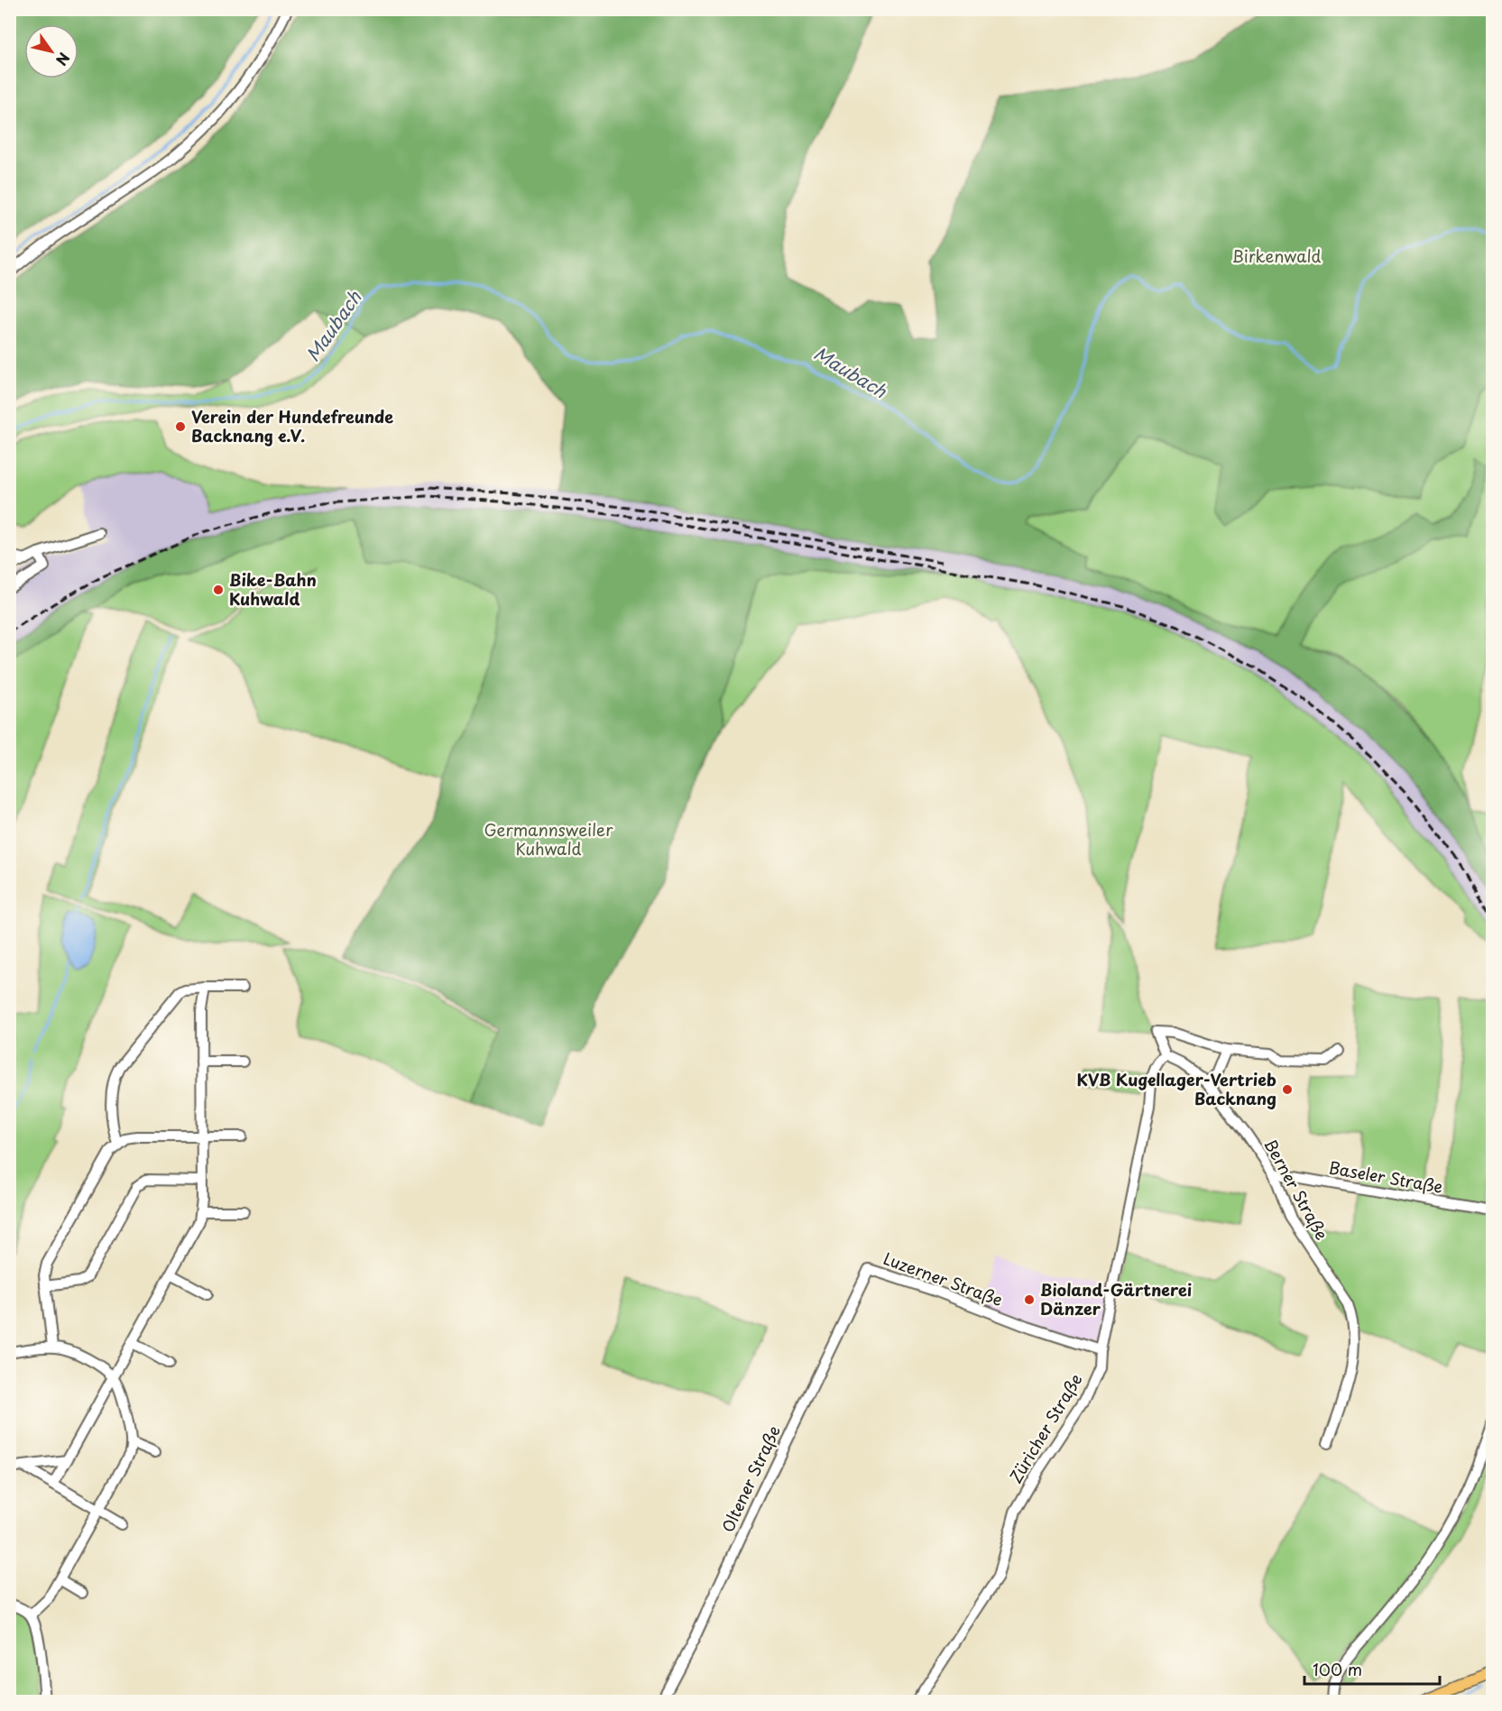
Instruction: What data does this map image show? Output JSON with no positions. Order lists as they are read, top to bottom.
{
  "streets": {
    "street": [
      "Baseler Straße",
      "Berner Straße",
      "Luzerner Straße",
      "Züricher Straße",
      "Oltener Straße"
    ]
  },
  "crossings": [
    ["Baseler Straße", "Berner Straße"],
    ["Berner Straße", "Züricher Straße"],
    ["Luzerner Straße", "Züricher Straße"],
    ["Luzerner Straße", "Oltener Straße"]
  ],
  "water": ["Maubach"],
  "parks": ["Birkenwald", "Germannsweiler Kuhwald"],
  "places": [
    "Verein der Hundefreunde Backnang e.V.",
    "Bike-Bahn Kuhwald",
    "KVB Kugellager-Vertrieb Backnang",
    "Bioland-Gärtnerei Dänzer"
  ],
  "scale_bar": "100 m",
  "north": "bottom right"
}
